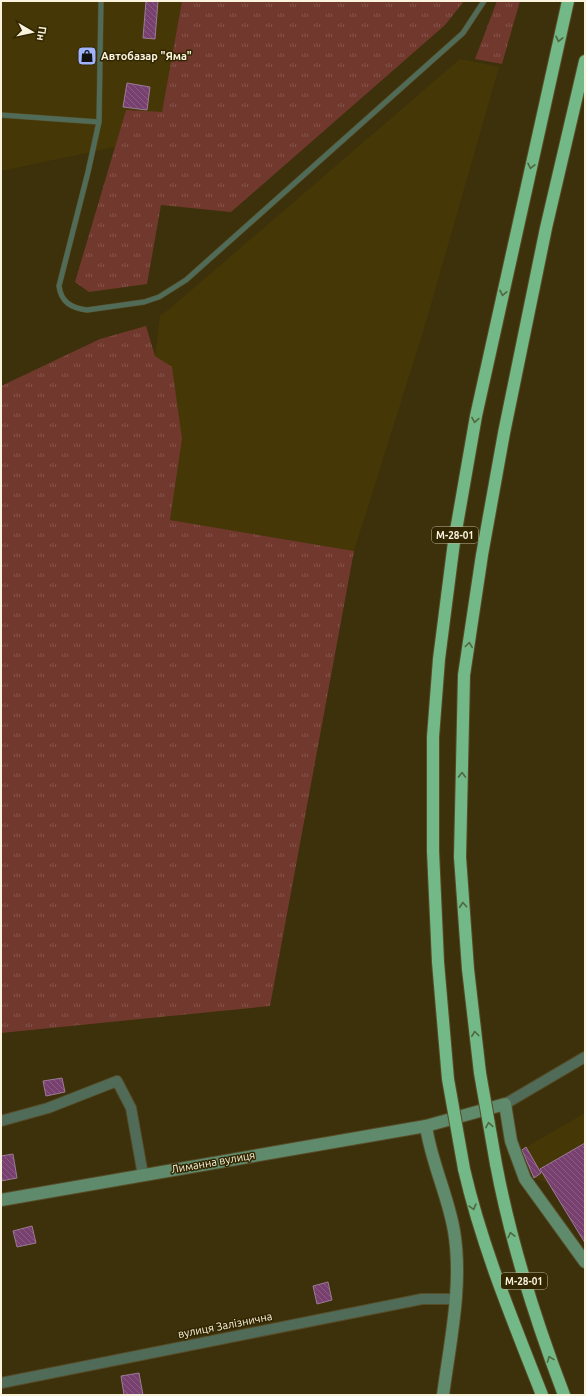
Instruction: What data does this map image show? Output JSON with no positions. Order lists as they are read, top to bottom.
{
  "streets": {
    "highway": ["М-28-01"],
    "main road": ["Лиманна вулиця"],
    "street": ["вулиця Залізнична"]
  },
  "places": {
    "shop": ["Автобазар \"Яма\""]
  },
  "north": "right"
}
